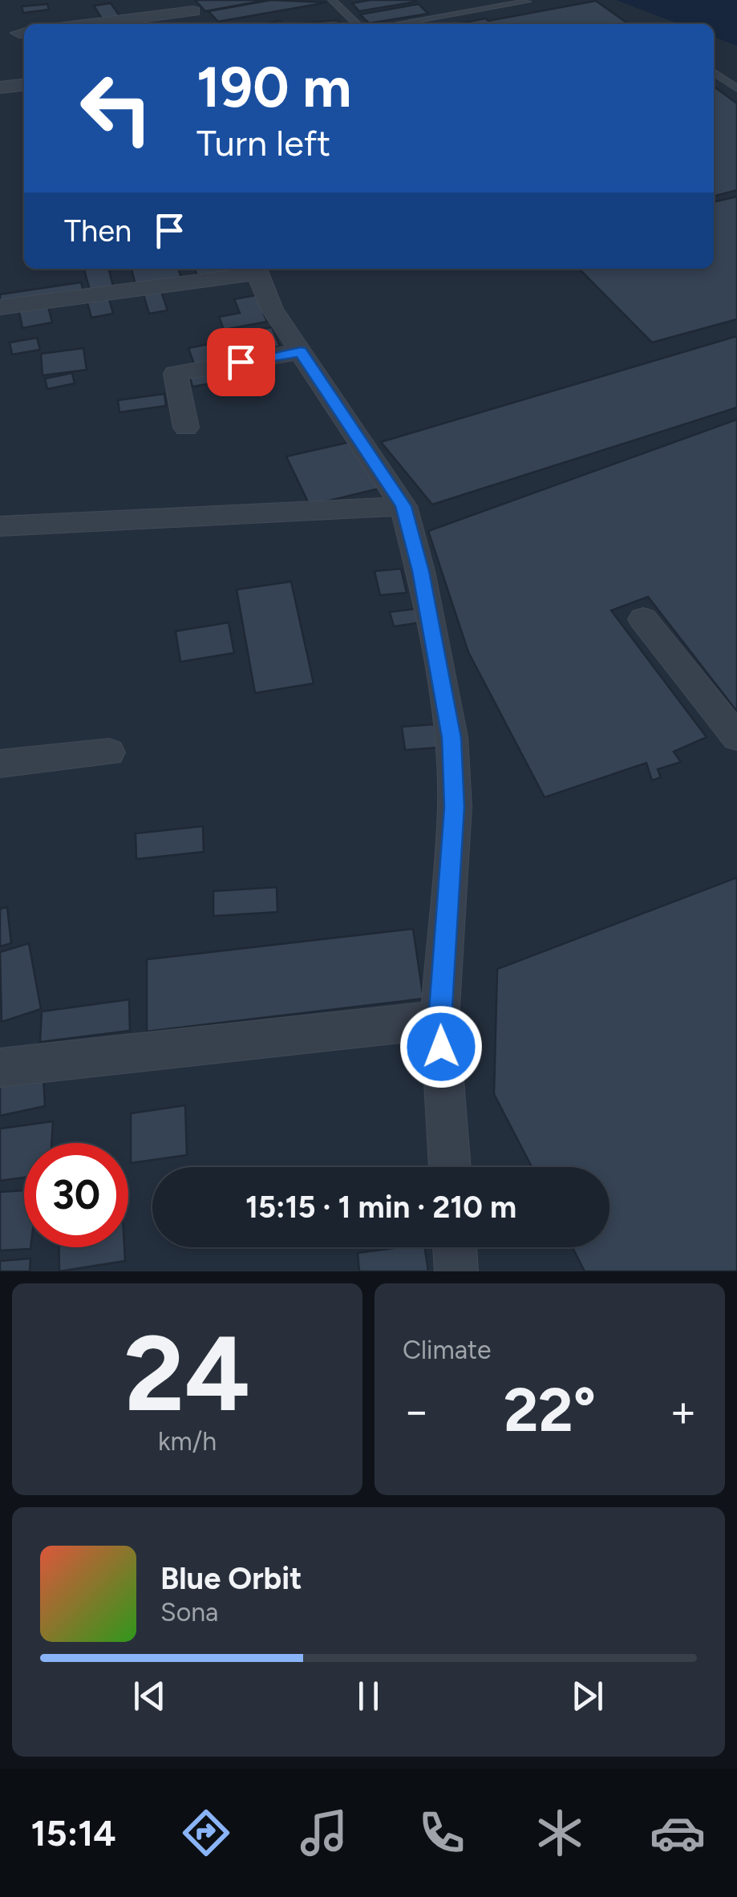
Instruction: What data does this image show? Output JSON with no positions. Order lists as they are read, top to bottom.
{
  "page": {
    "turn": ["190 m", "Turn left"],
    "then": "Then",
    "limit": "30",
    "trip": "15:15 · 1 min · 210 m",
    "tile": [
      ["24", "km/h"],
      "Climate"
    ],
    "heat": ["−", "22°", "+"],
    "song": ["Blue Orbit", "Sona"],
    "tabs": "15:14"
  }
}
